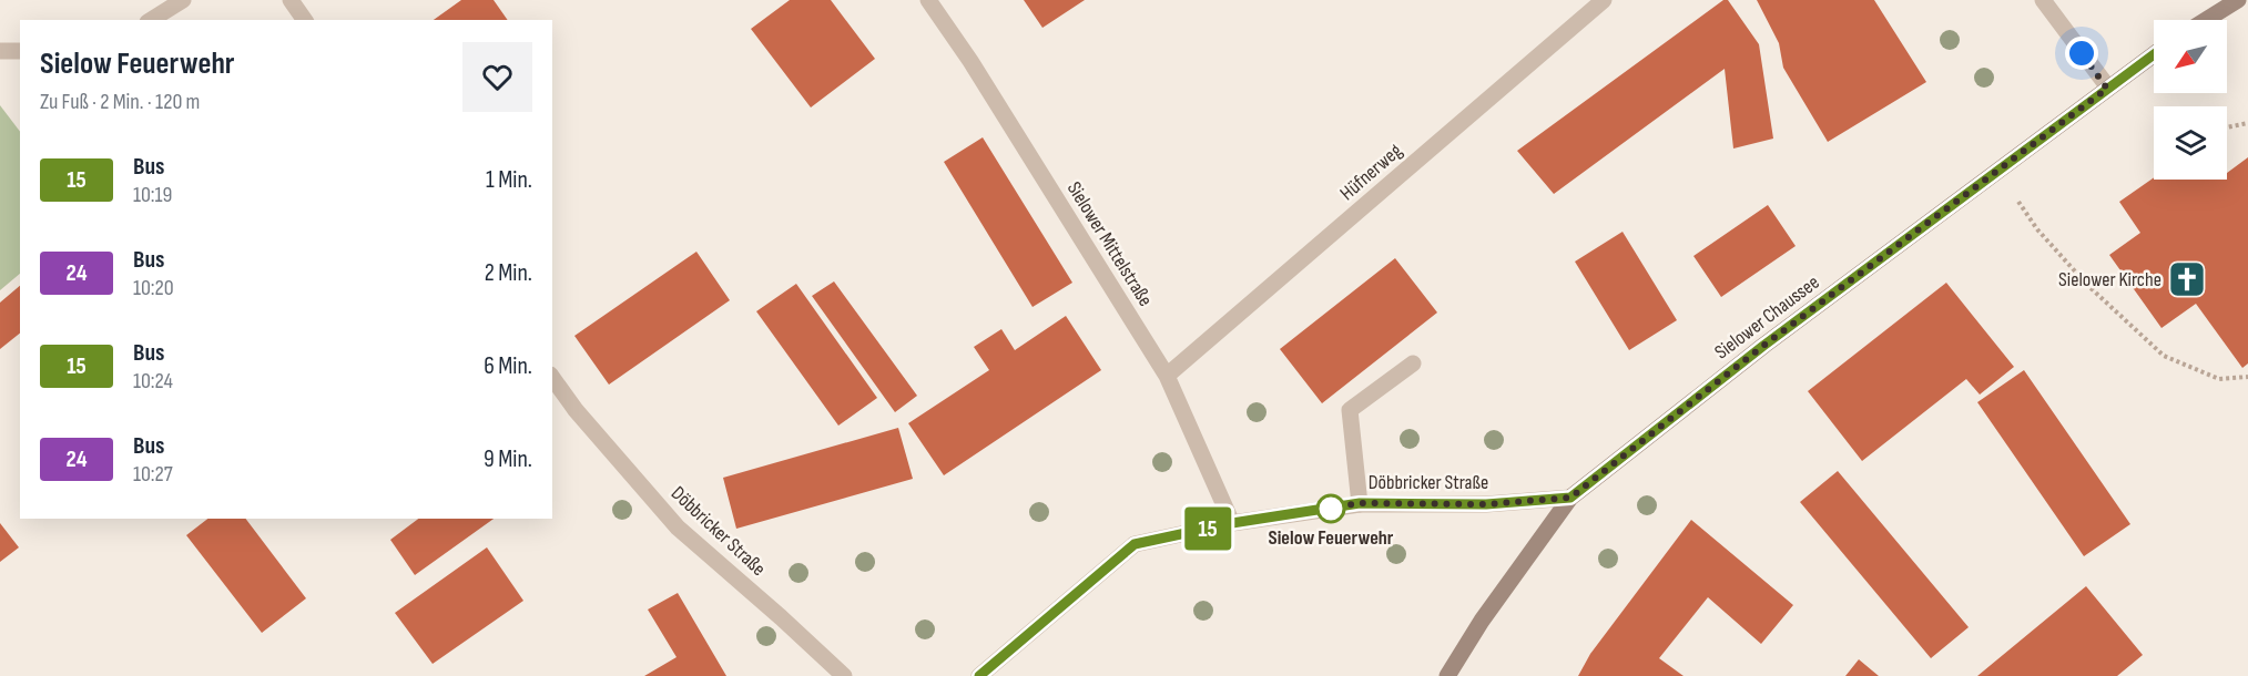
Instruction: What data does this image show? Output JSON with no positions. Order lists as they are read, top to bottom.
{
  "streets": {
    "main road": ["Sielower Chaussee"],
    "street": ["Hüfnerweg", "Sielower Mittelstraße", "Döbbricker Straße"]
  },
  "crossings": [
    ["Hüfnerweg", "Sielower Mittelstraße"],
    ["Sielower Mittelstraße", "Döbbricker Straße"],
    ["Sielower Chaussee", "Döbbricker Straße"]
  ],
  "places": {
    "church": ["Sielower Kirche"],
    "other": ["Sielow Feuerwehr"]
  },
  "lines": ["bus line 15"],
  "north": "bottom left",
  "page": {
    "on_map": "15",
    "heading": ["Sielow Feuerwehr", "Zu Fuß · 2 Min. · 120 m"],
    "list": [
      {
        "mark": "15",
        "name": "Bus",
        "note": "10:19",
        "value": "1 Min."
      },
      {
        "mark": "24",
        "name": "Bus",
        "note": "10:20",
        "value": "2 Min."
      },
      {
        "mark": "15",
        "name": "Bus",
        "note": "10:24",
        "value": "6 Min."
      },
      {
        "mark": "24",
        "name": "Bus",
        "note": "10:27",
        "value": "9 Min."
      }
    ]
  }
}
